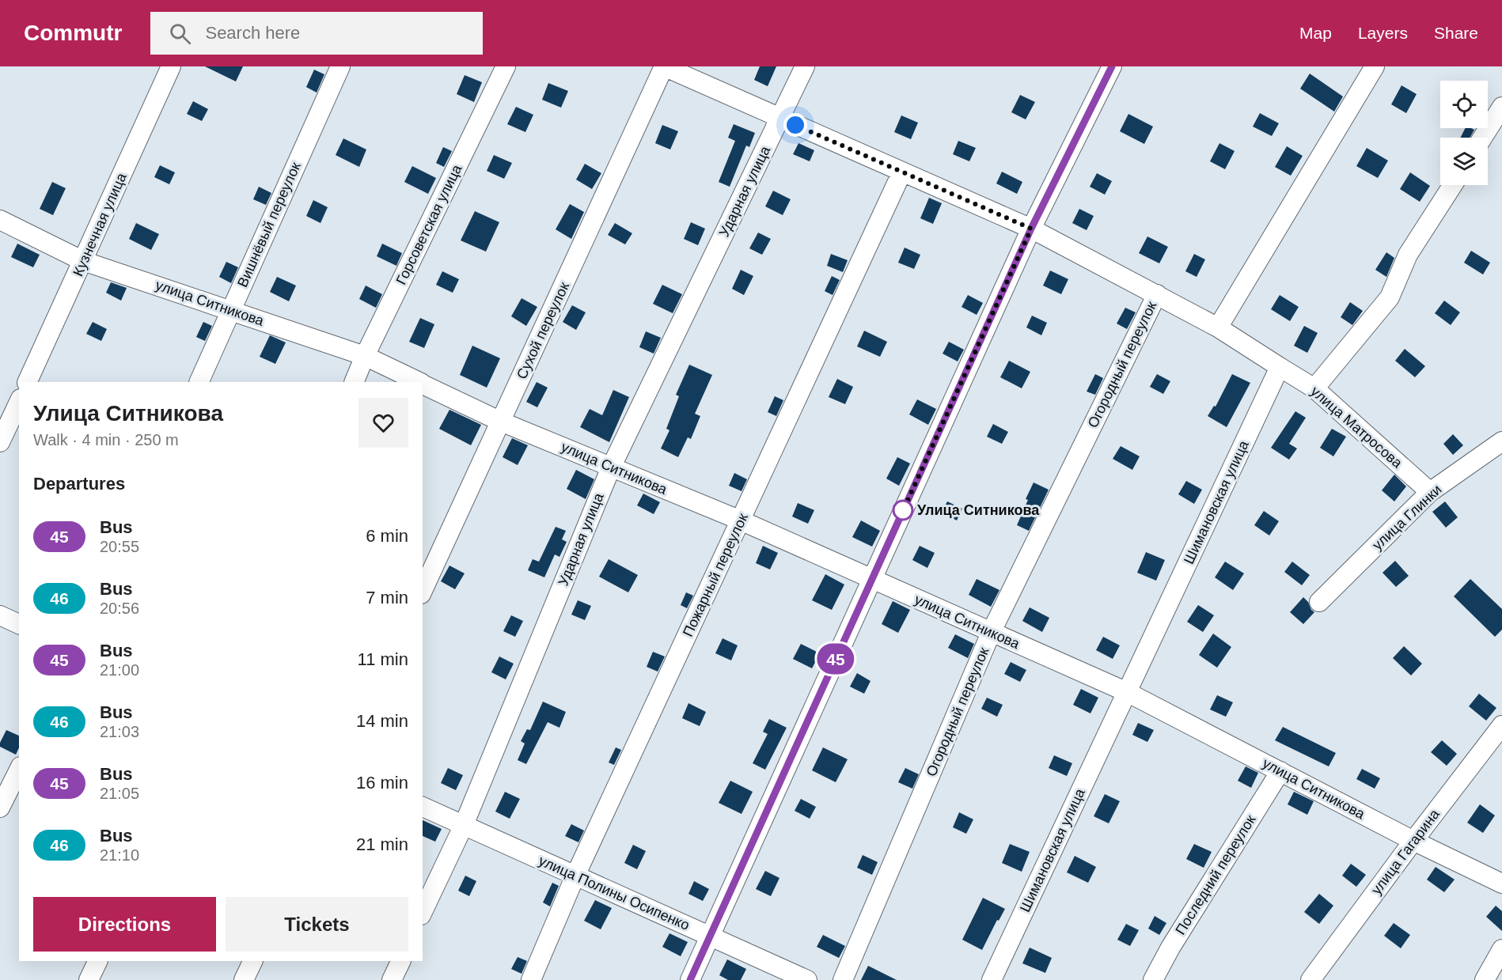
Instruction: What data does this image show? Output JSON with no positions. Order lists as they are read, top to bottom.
{
  "streets": {
    "street": [
      "Ударная улица",
      "Кузнечная улица",
      "Вишнёвый переулок",
      "Горсоветская улица",
      "улица Ситникова",
      "Сухой переулок",
      "Огородный переулок",
      "улица Матросова",
      "Шимановская улица",
      "улица Глинки",
      "Пожарный переулок",
      "улица Гагарина",
      "Последний переулок",
      "улица Полины Осипенко"
    ]
  },
  "crossings": [
    ["Ударная улица", "улица Ситникова"],
    ["Ударная улица", "улица Полины Осипенко"],
    ["Кузнечная улица", "улица Ситникова"],
    ["Вишнёвый переулок", "улица Ситникова"],
    ["Горсоветская улица", "улица Ситникова"],
    ["улица Ситникова", "Сухой переулок"],
    ["улица Ситникова", "Огородный переулок"],
    ["улица Ситникова", "Шимановская улица"],
    ["улица Ситникова", "Пожарный переулок"],
    ["улица Ситникова", "улица Гагарина"],
    ["улица Ситникова", "Последний переулок"],
    ["улица Матросова", "Шимановская улица"],
    ["улица Матросова", "улица Глинки"],
    ["Пожарный переулок", "улица Полины Осипенко"]
  ],
  "places": ["Улица Ситникова"],
  "lines": ["bus line 45"],
  "page": {
    "header": "Commutr",
    "search": "Search here",
    "nav": ["Map", "Layers", "Share"],
    "on_map": "45",
    "heading": [
      ["Улица Ситникова", "Walk · 4 min · 250 m"],
      "Departures"
    ],
    "list": [
      {
        "mark": "45",
        "name": "Bus",
        "note": "20:55",
        "value": "6 min"
      },
      {
        "mark": "46",
        "name": "Bus",
        "note": "20:56",
        "value": "7 min"
      },
      {
        "mark": "45",
        "name": "Bus",
        "note": "21:00",
        "value": "11 min"
      },
      {
        "mark": "46",
        "name": "Bus",
        "note": "21:03",
        "value": "14 min"
      },
      {
        "mark": "45",
        "name": "Bus",
        "note": "21:05",
        "value": "16 min"
      },
      {
        "mark": "46",
        "name": "Bus",
        "note": "21:10",
        "value": "21 min"
      }
    ],
    "buttons": ["Directions", "Tickets"]
  }
}
